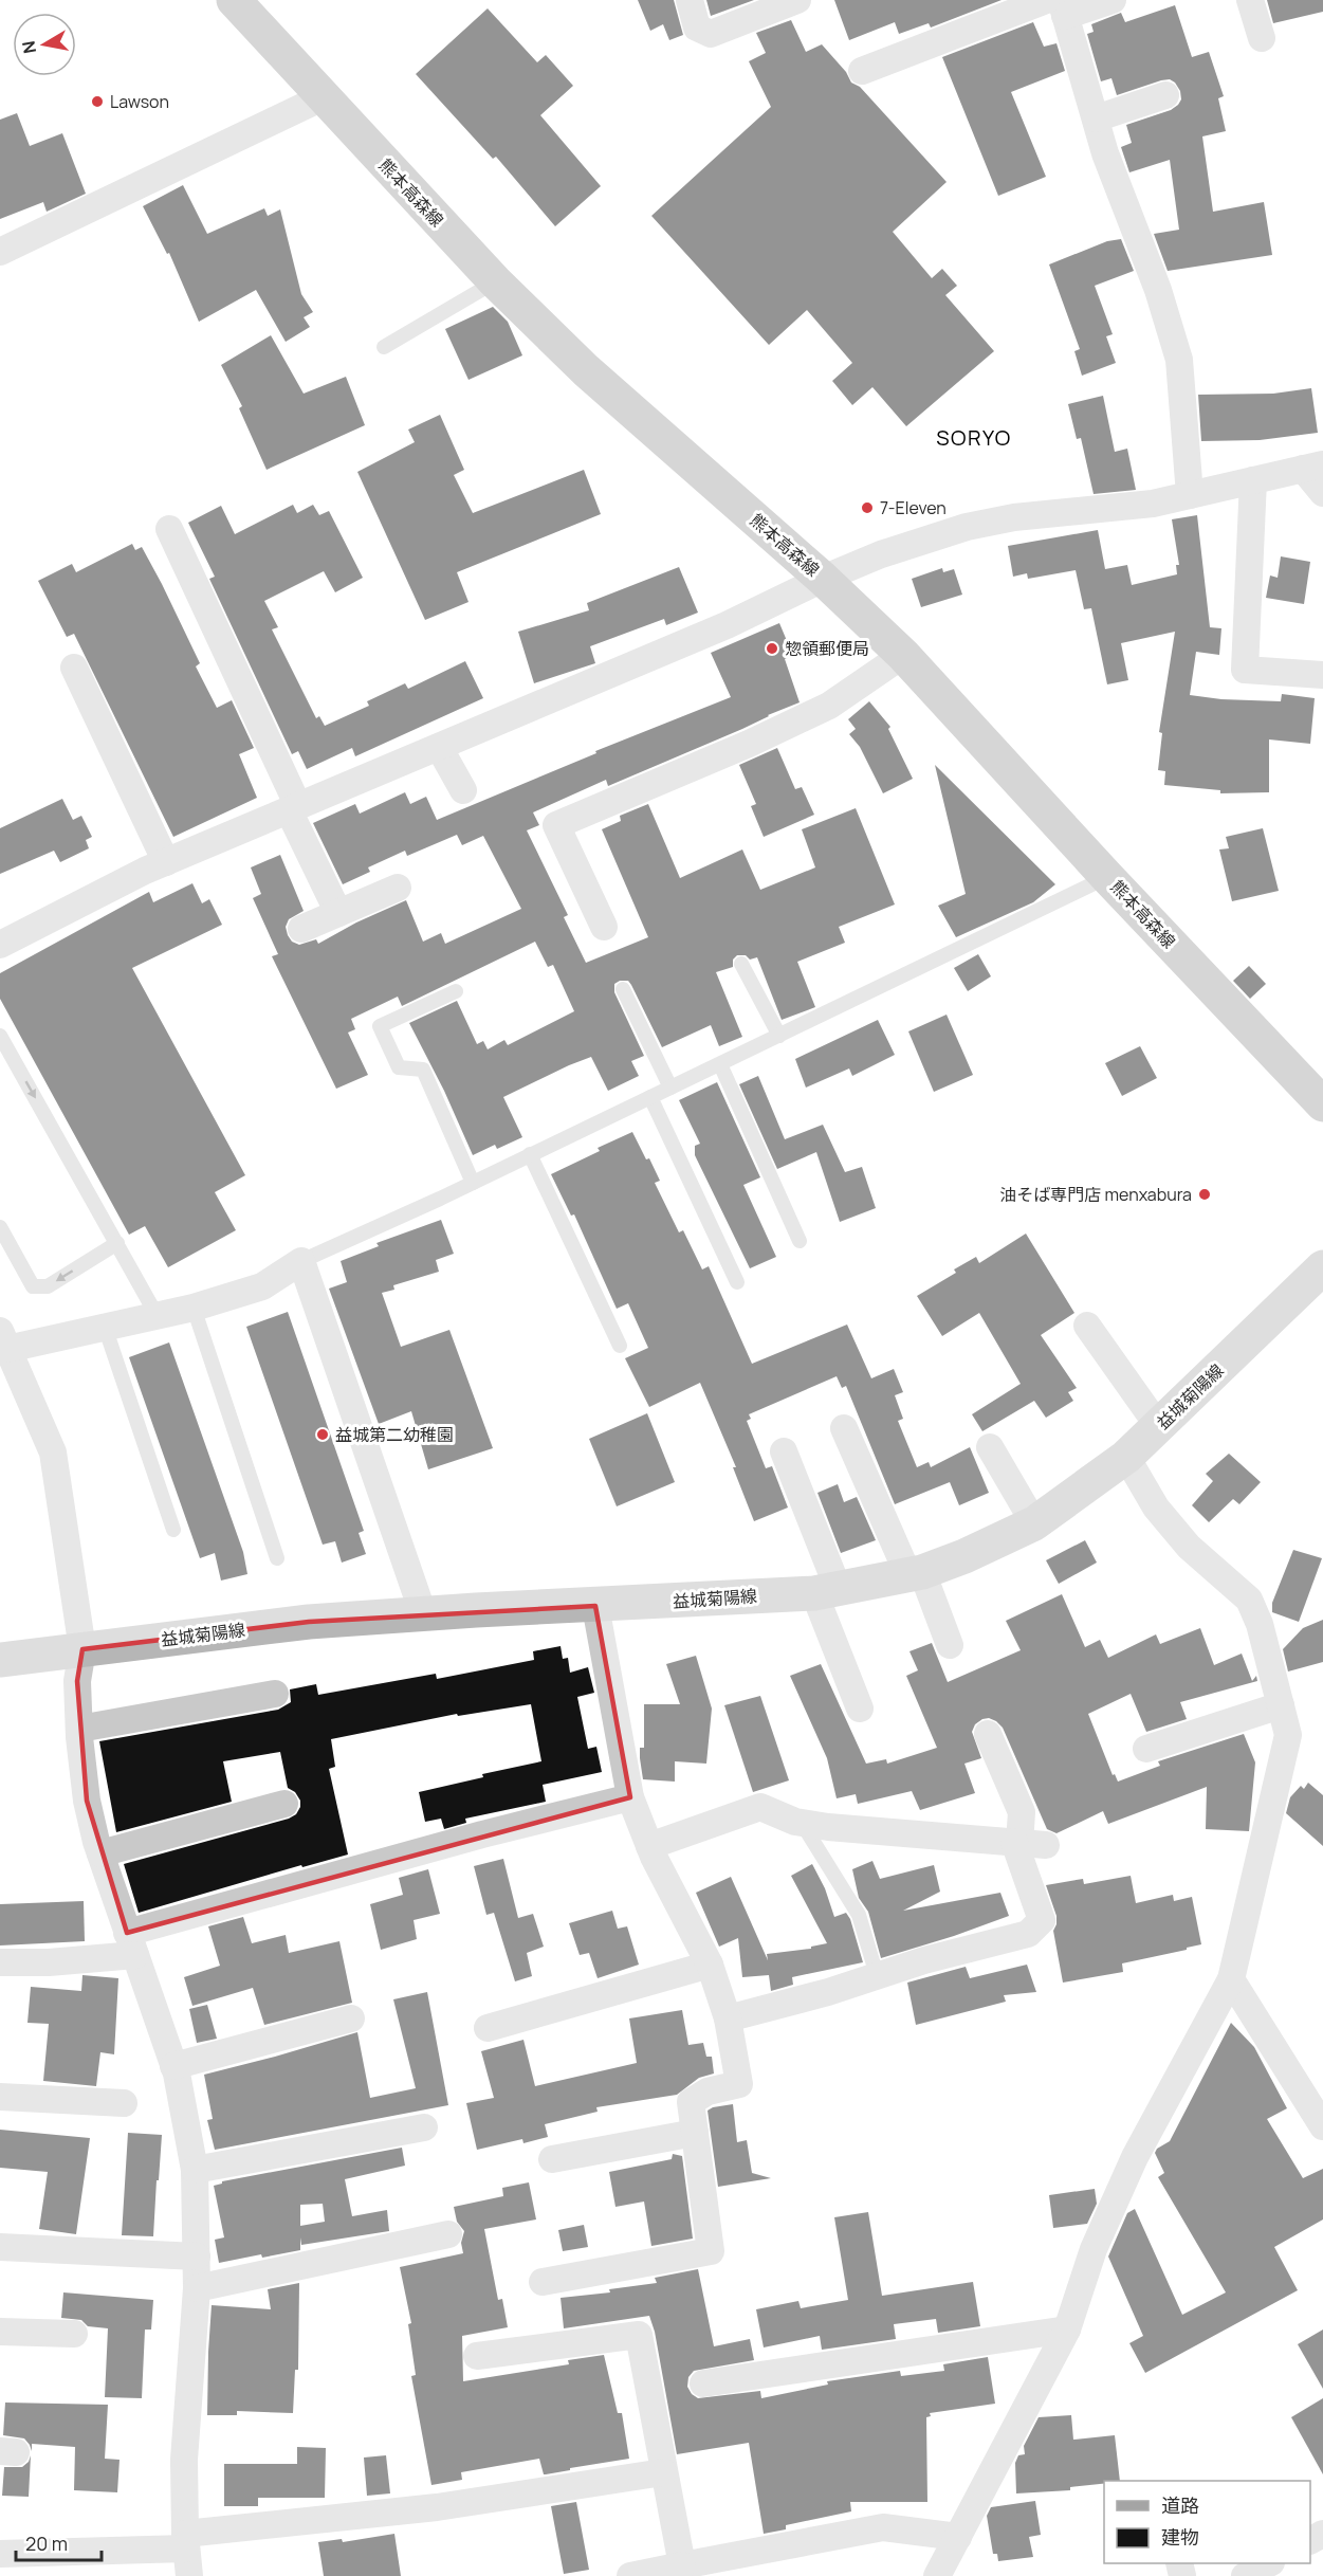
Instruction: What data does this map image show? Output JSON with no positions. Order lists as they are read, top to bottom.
{
  "streets": {
    "main road": ["熊本高森線", "益城菊陽線"]
  },
  "districts": ["SORYO"],
  "places": [
    "Lawson",
    "7-Eleven",
    "惣領郵便局",
    "油そば専門店 menxabura",
    "益城第二幼稚園"
  ],
  "legend": ["道路", "建物"],
  "scale_bar": "20 m",
  "north": "left"
}
